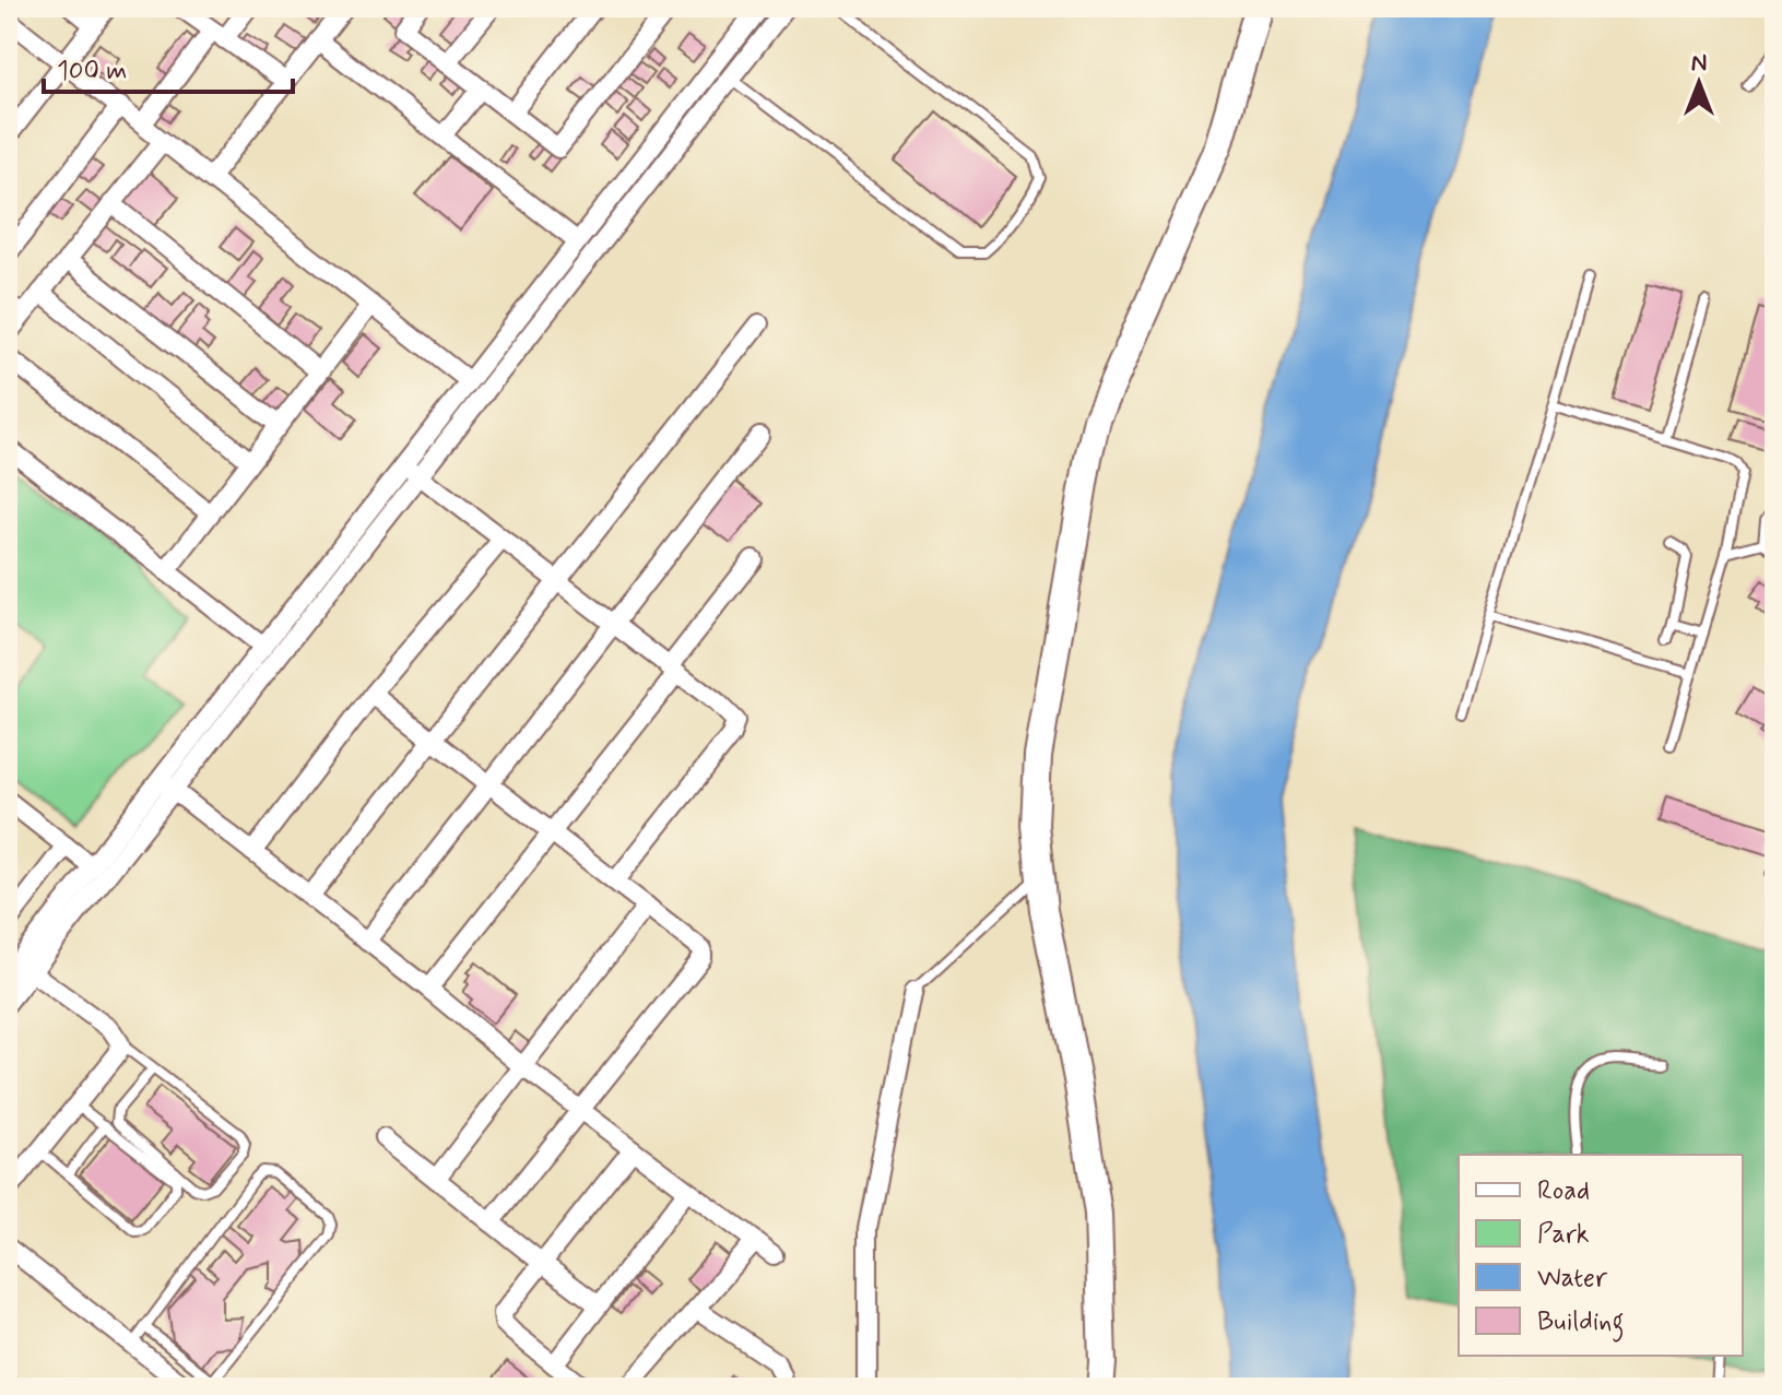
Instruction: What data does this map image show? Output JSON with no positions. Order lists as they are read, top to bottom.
{
  "legend": [
    "Road",
    "Park",
    "Water",
    "Building"
  ],
  "scale_bar": "100 m",
  "north": "top"
}
